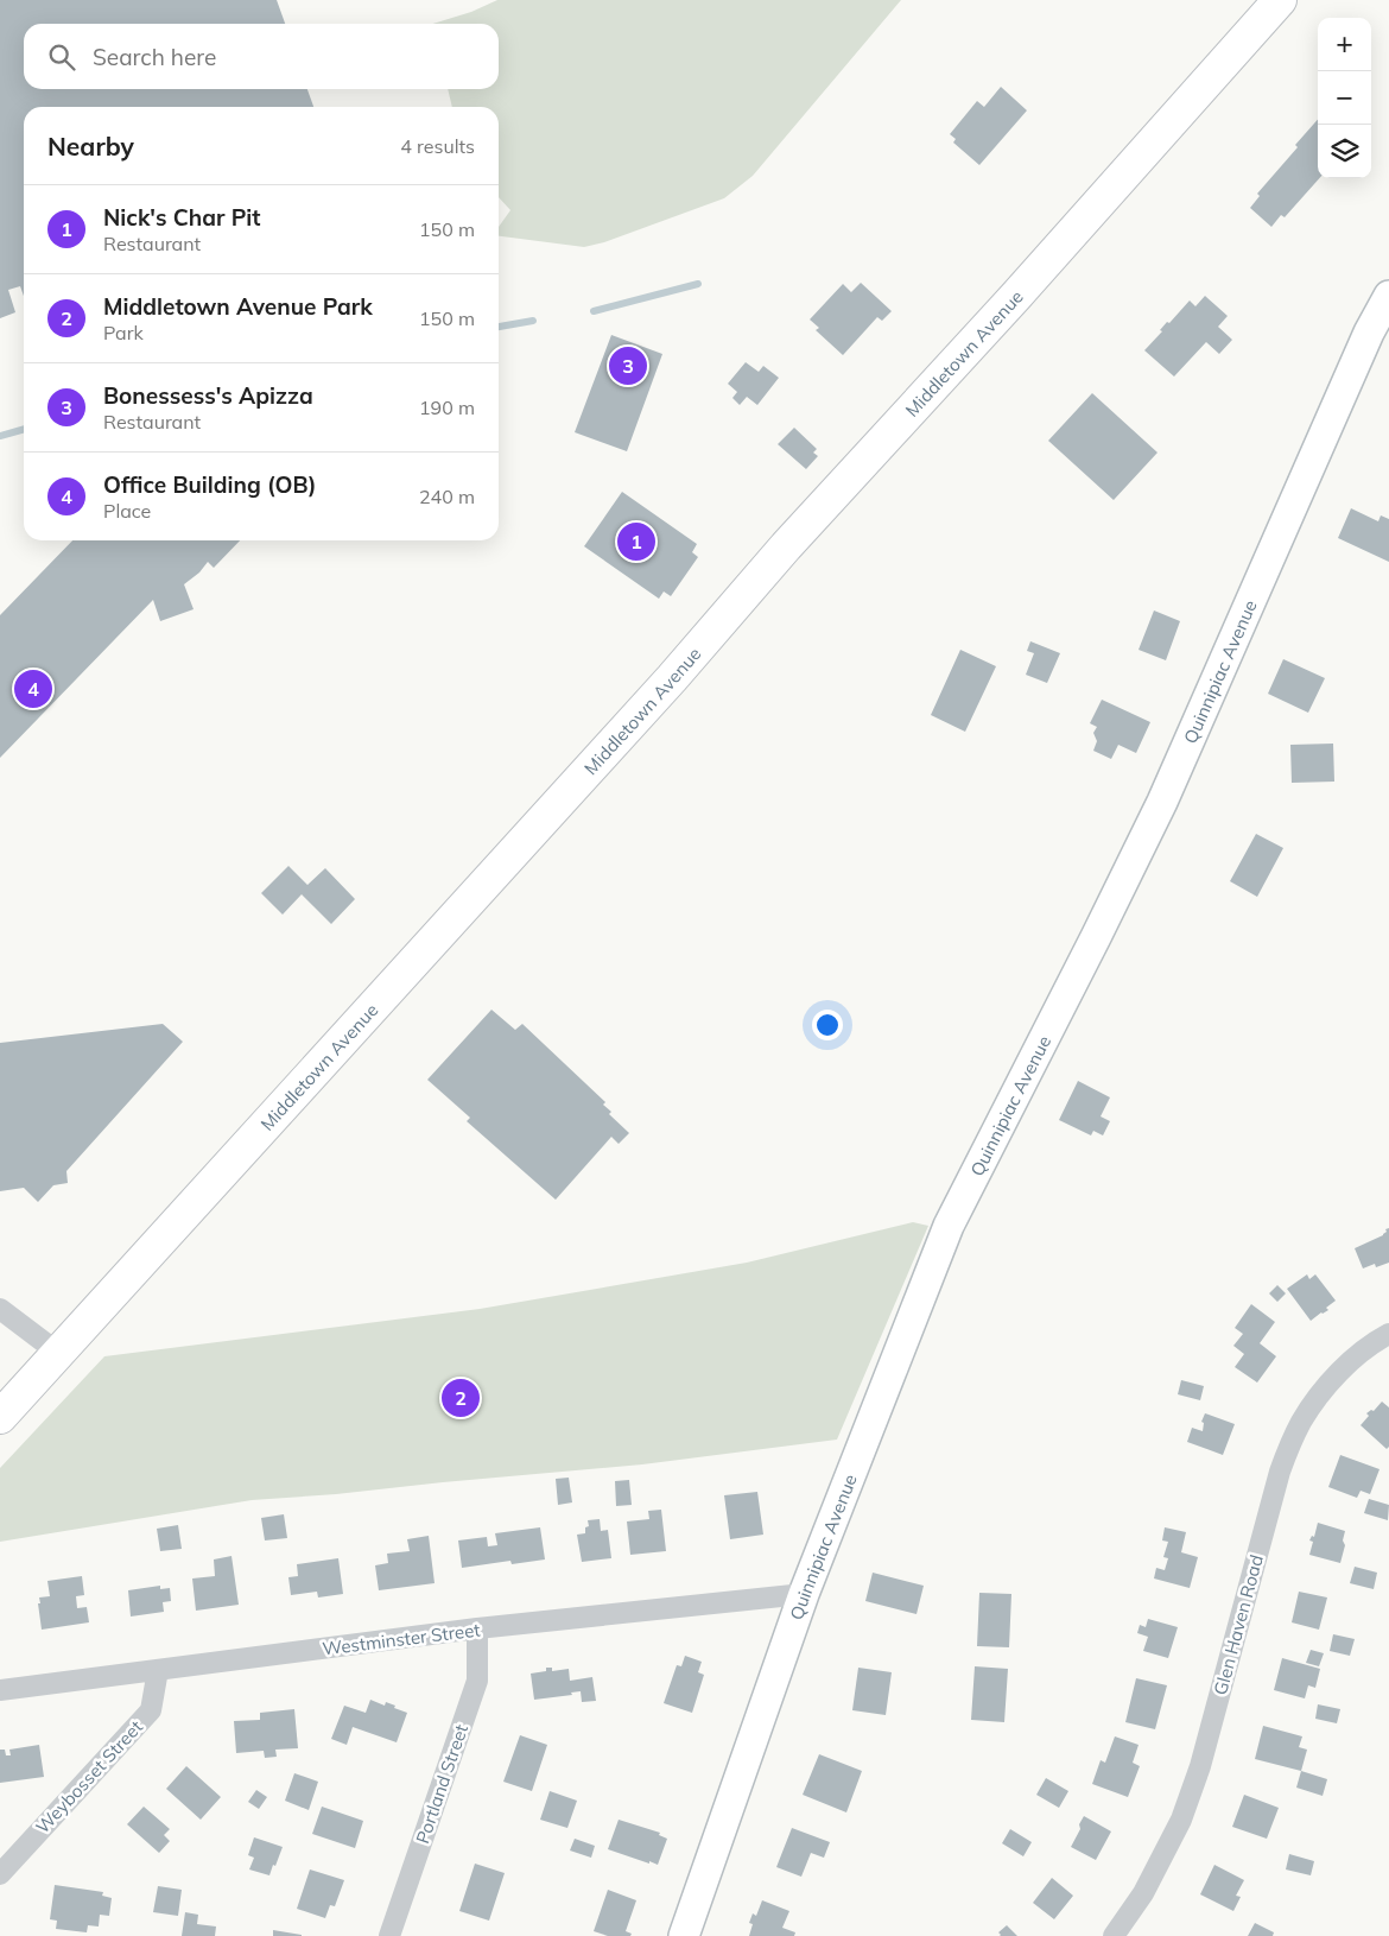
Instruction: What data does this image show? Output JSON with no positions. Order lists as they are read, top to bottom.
{
  "streets": {
    "main road": ["Middletown Avenue", "Quinnipiac Avenue"],
    "street": [
      "Glen Haven Road",
      "Westminster Street",
      "Weybosset Street",
      "Portland Street"
    ]
  },
  "crossings": [
    ["Quinnipiac Avenue", "Westminster Street"],
    ["Westminster Street", "Weybosset Street"],
    ["Westminster Street", "Portland Street"]
  ],
  "page": {
    "map_buttons": ["+", "−"],
    "search": "Search here",
    "heading": ["Nearby", "4 results"],
    "list": [
      {
        "mark": "1",
        "name": "Nick's Char Pit",
        "note": "Restaurant",
        "value": "150 m"
      },
      {
        "mark": "2",
        "name": "Middletown Avenue Park",
        "note": "Park",
        "value": "150 m"
      },
      {
        "mark": "3",
        "name": "Bonessess's Apizza",
        "note": "Restaurant",
        "value": "190 m"
      },
      {
        "mark": "4",
        "name": "Office Building (OB)",
        "note": "Place",
        "value": "240 m"
      }
    ],
    "pins": [
      "3",
      "1",
      "4",
      "2"
    ]
  }
}
